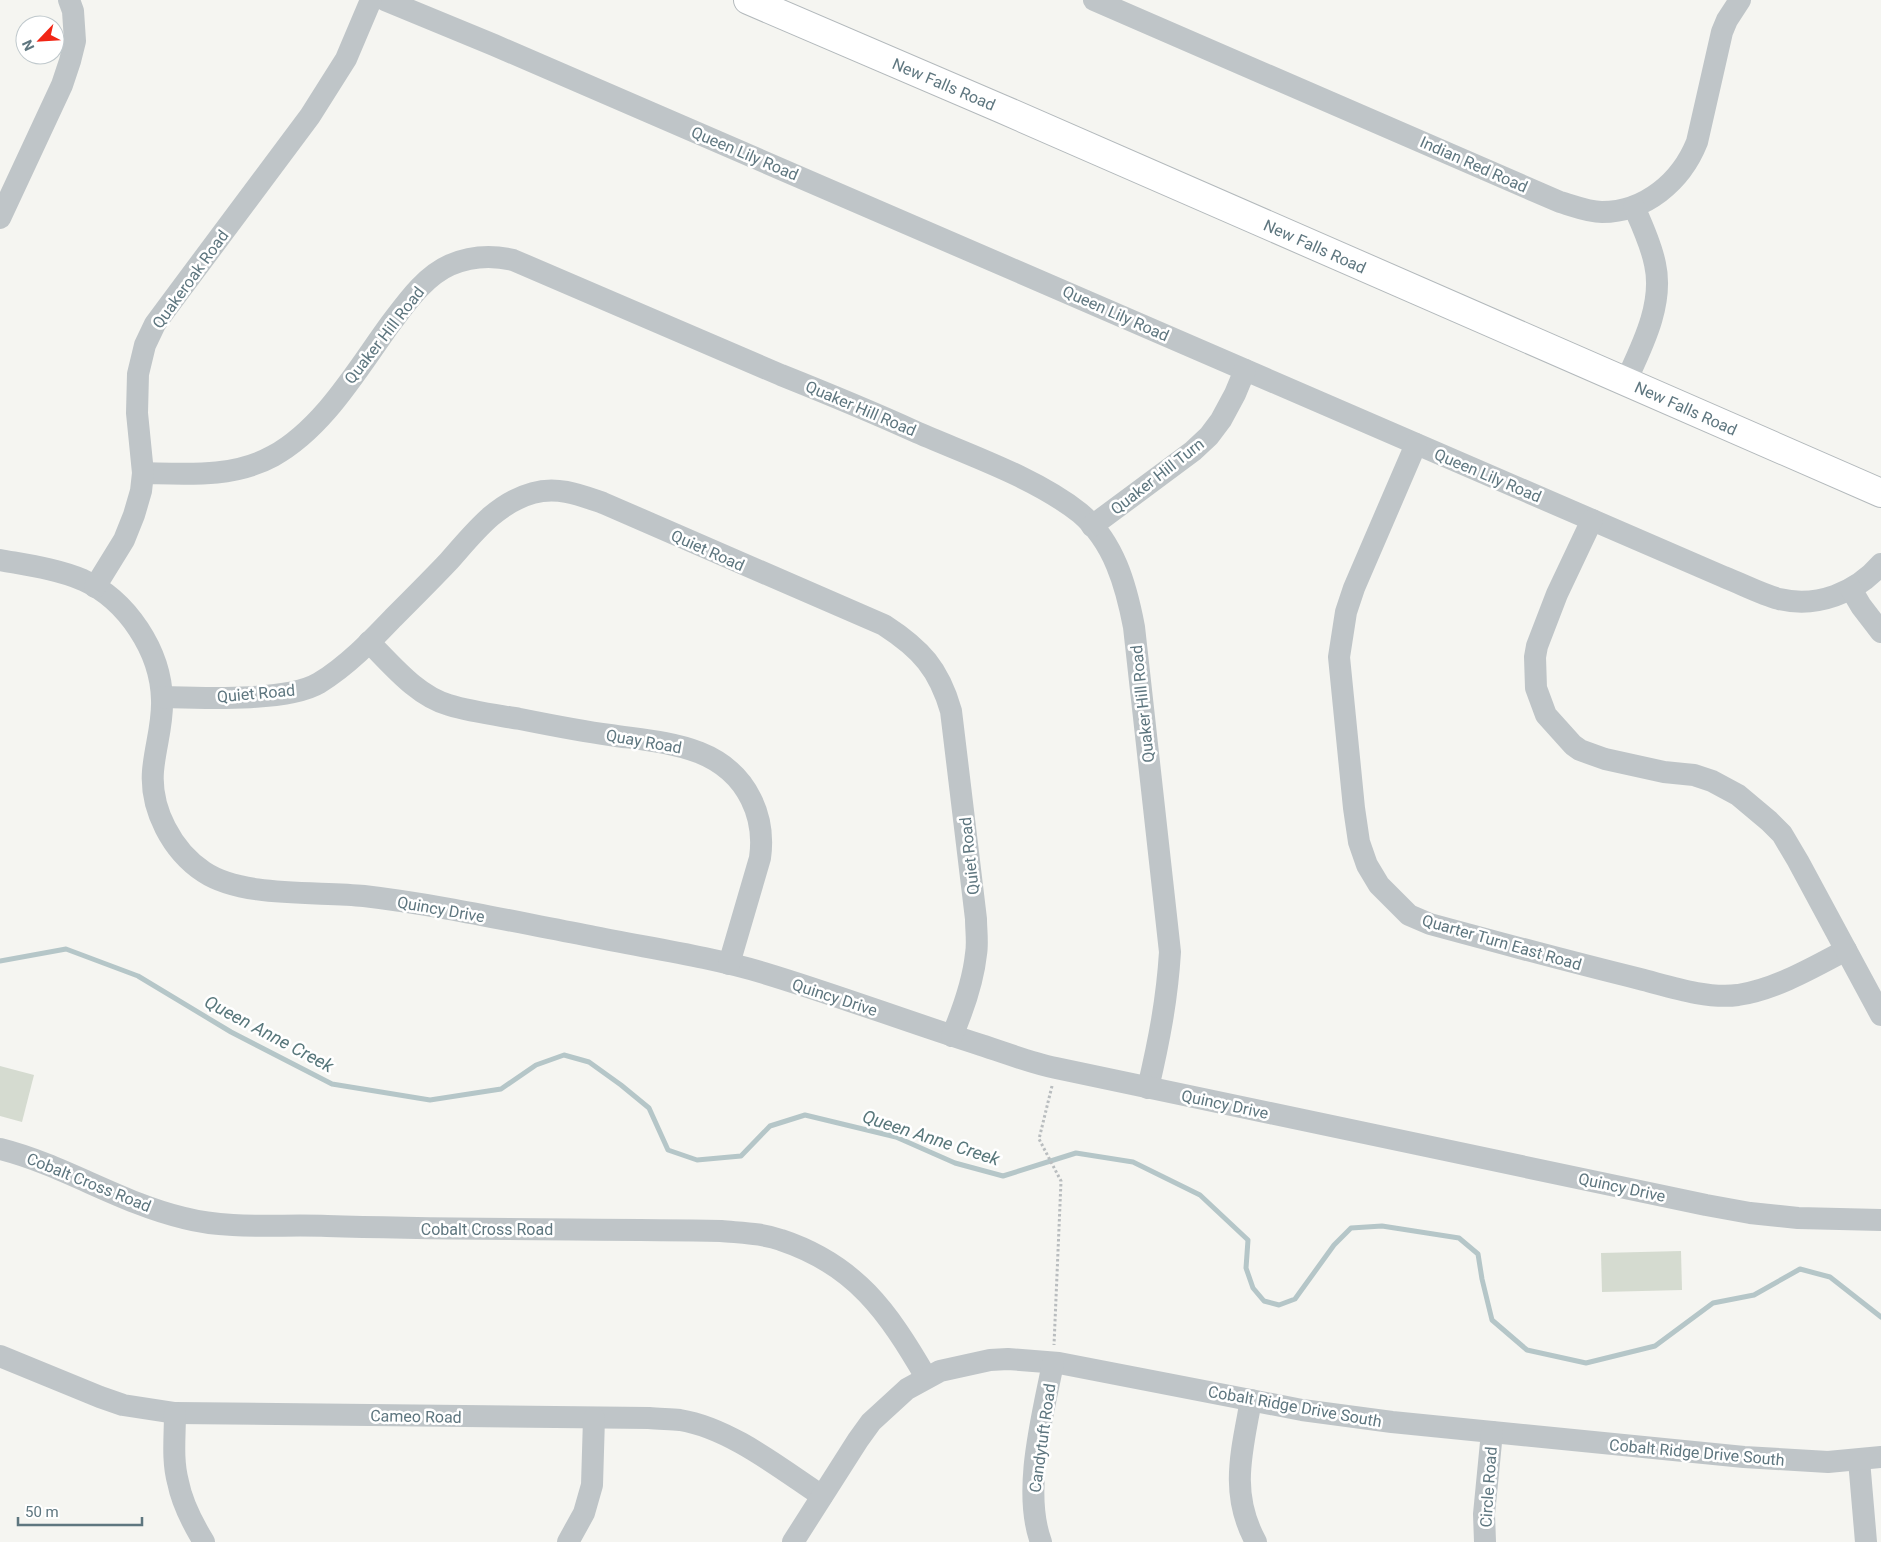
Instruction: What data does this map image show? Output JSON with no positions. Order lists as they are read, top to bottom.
{
  "streets": {
    "main road": ["New Falls Road"],
    "street": [
      "Queen Lily Road",
      "Indian Red Road",
      "Quakeroak Road",
      "Quaker Hill Road",
      "Quaker Hill Turn",
      "Quiet Road",
      "Quay Road",
      "Quincy Drive",
      "Quarter Turn East Road",
      "Cobalt Cross Road",
      "Cobalt Ridge Drive South",
      "Cameo Road",
      "Candytuft Road",
      "Circle Road"
    ]
  },
  "crossings": [
    ["Queen Lily Road", "Quaker Hill Turn"],
    ["Queen Lily Road", "Quarter Turn East Road"],
    ["Quakeroak Road", "Quaker Hill Road"],
    ["Quakeroak Road", "Quincy Drive"],
    ["Quaker Hill Road", "Quaker Hill Turn"],
    ["Quaker Hill Road", "Quincy Drive"],
    ["Quiet Road", "Quay Road"],
    ["Quiet Road", "Quincy Drive"],
    ["Quay Road", "Quincy Drive"],
    ["Cobalt Cross Road", "Cobalt Ridge Drive South"],
    ["Cobalt Ridge Drive South", "Cameo Road"],
    ["Cobalt Ridge Drive South", "Candytuft Road"],
    ["Cobalt Ridge Drive South", "Circle Road"]
  ],
  "water": ["Queen Anne Creek"],
  "scale_bar": "50 m",
  "north": "bottom left"
}
